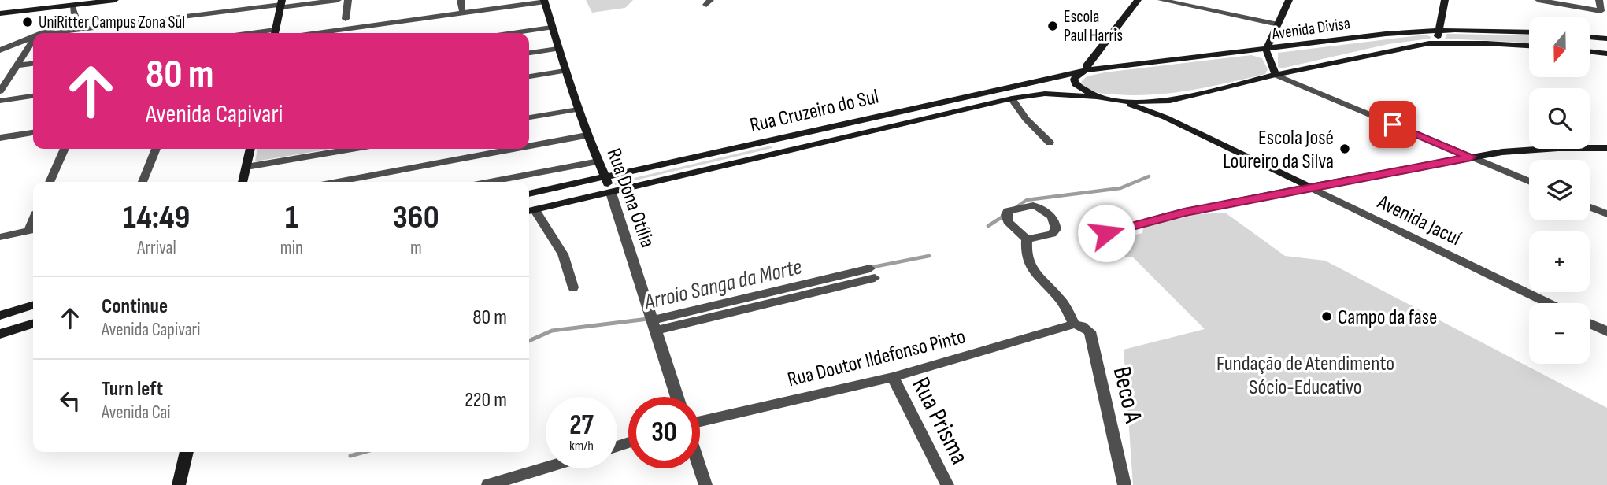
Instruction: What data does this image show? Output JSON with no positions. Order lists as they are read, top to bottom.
{
  "streets": {
    "main road": [
      "Avenida Divisa",
      "Rua Cruzeiro do Sul",
      "Rua Dona Otília",
      "Avenida Jacuí"
    ],
    "street": ["Rua Doutor Ildefonso Pinto", "Beco A", "Rua Prisma"]
  },
  "crossings": [
    ["Avenida Divisa", "Rua Cruzeiro do Sul"],
    ["Avenida Divisa", "Avenida Jacuí"],
    ["Rua Cruzeiro do Sul", "Rua Dona Otília"],
    ["Rua Doutor Ildefonso Pinto", "Beco A"],
    ["Rua Doutor Ildefonso Pinto", "Rua Prisma"]
  ],
  "water": ["Arroio Sanga da Morte"],
  "parks": ["Fundação de Atendimento Sócio-Educativo"],
  "places": [
    "UniRitter Campus Zona Sul",
    "Escola Paul Harris",
    "Escola José Loureiro da Silva",
    "Campo da fase"
  ],
  "north": "bottom",
  "page": {
    "map_buttons": ["+", "−"],
    "turn": ["80 m", "Avenida Capivari"],
    "eta": [
      "14:49",
      "Arrival",
      "1",
      "min",
      "360",
      "m"
    ],
    "list": [
      {
        "name": "Continue",
        "note": "Avenida Capivari",
        "value": "80 m"
      },
      {
        "name": "Turn left",
        "note": "Avenida Caí",
        "value": "220 m"
      }
    ],
    "speed": "27 km/h",
    "limit": "30"
  }
}
